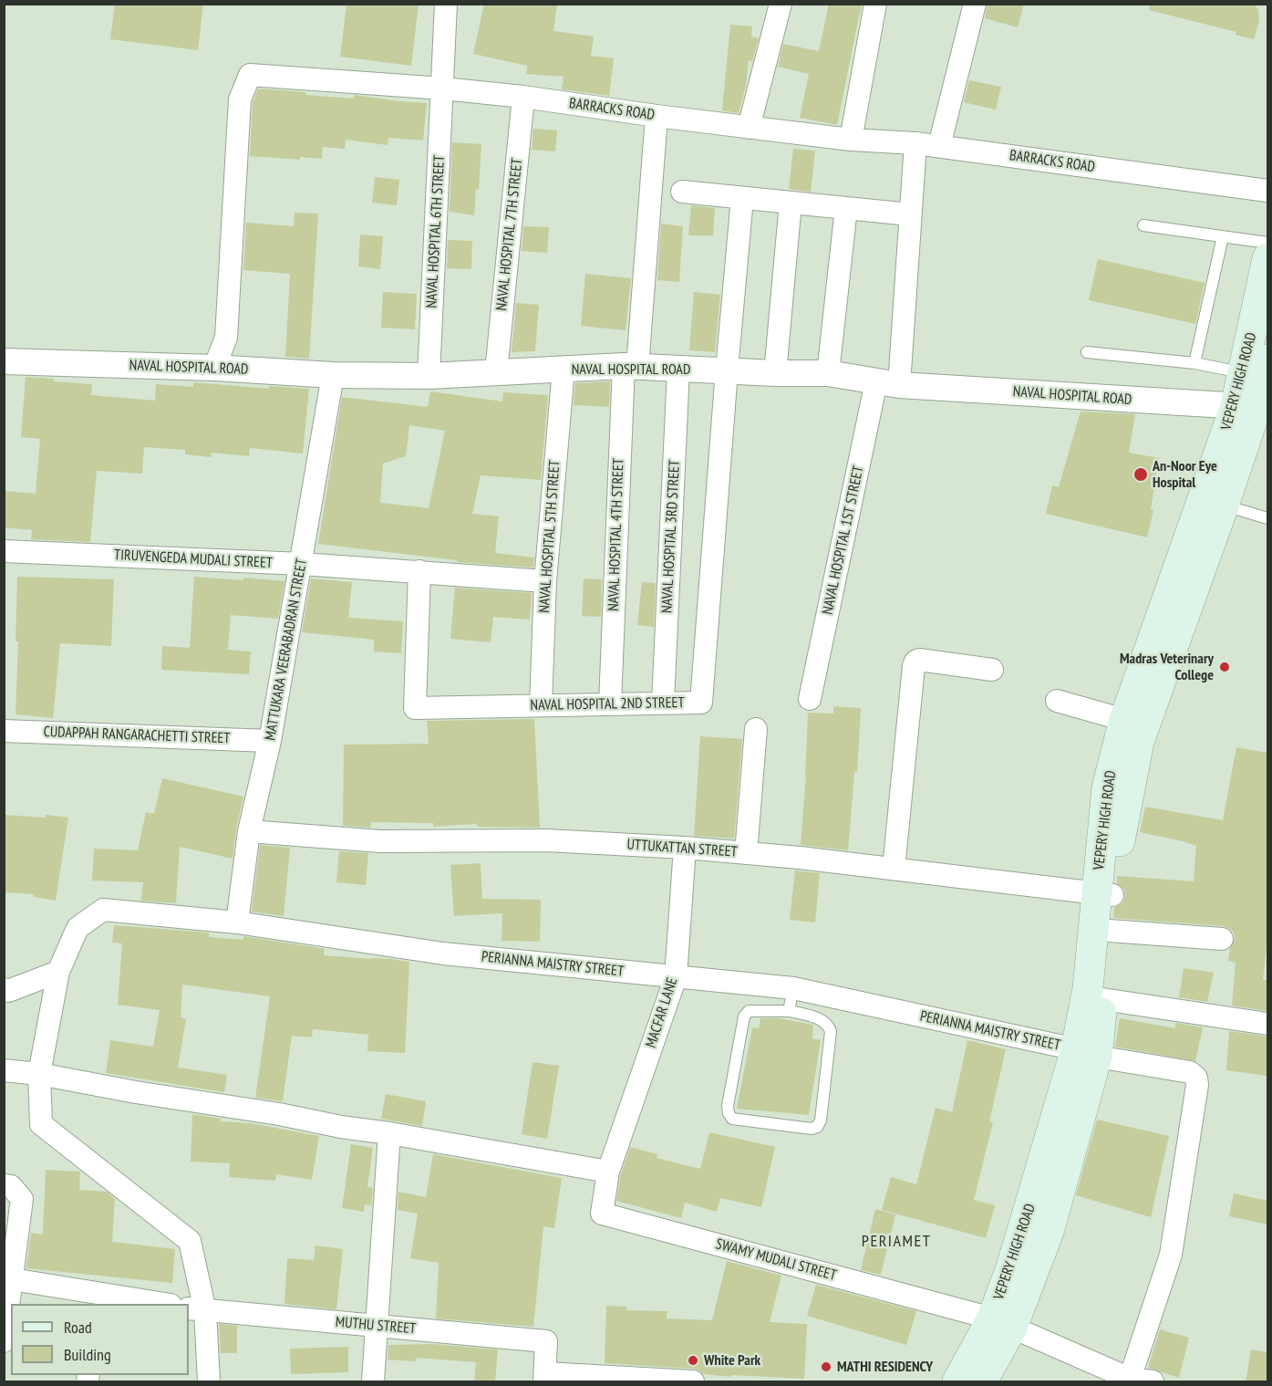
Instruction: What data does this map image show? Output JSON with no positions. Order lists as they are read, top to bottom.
{
  "streets": {
    "main road": ["VEPERY HIGH ROAD"],
    "street": [
      "BARRACKS ROAD",
      "NAVAL HOSPITAL 6TH STREET",
      "NAVAL HOSPITAL 7TH STREET",
      "NAVAL HOSPITAL ROAD",
      "NAVAL HOSPITAL 4TH STREET",
      "NAVAL HOSPITAL 5TH STREET",
      "NAVAL HOSPITAL 3RD STREET",
      "NAVAL HOSPITAL 1ST STREET",
      "TIRUVENGEDA MUDALI STREET",
      "MATTUKARA VEERABADRAN STREET",
      "NAVAL HOSPITAL 2ND STREET",
      "CUDAPPAH RANGARACHETTI STREET",
      "UTTUKATTAN STREET",
      "PERIANNA MAISTRY STREET",
      "MACFAR LANE",
      "SWAMY MUDALI STREET",
      "MUTHU STREET"
    ]
  },
  "crossings": [
    ["BARRACKS ROAD", "NAVAL HOSPITAL 6TH STREET"],
    ["BARRACKS ROAD", "NAVAL HOSPITAL 7TH STREET"],
    ["BARRACKS ROAD", "NAVAL HOSPITAL ROAD"],
    ["BARRACKS ROAD", "NAVAL HOSPITAL 4TH STREET"],
    ["BARRACKS ROAD", "NAVAL HOSPITAL 1ST STREET"],
    ["NAVAL HOSPITAL 6TH STREET", "NAVAL HOSPITAL ROAD"],
    ["NAVAL HOSPITAL 7TH STREET", "NAVAL HOSPITAL ROAD"],
    ["NAVAL HOSPITAL ROAD", "VEPERY HIGH ROAD"],
    ["NAVAL HOSPITAL ROAD", "NAVAL HOSPITAL 4TH STREET"],
    ["NAVAL HOSPITAL ROAD", "NAVAL HOSPITAL 5TH STREET"],
    ["NAVAL HOSPITAL ROAD", "NAVAL HOSPITAL 3RD STREET"],
    ["NAVAL HOSPITAL ROAD", "NAVAL HOSPITAL 1ST STREET"],
    ["NAVAL HOSPITAL ROAD", "MATTUKARA VEERABADRAN STREET"],
    ["NAVAL HOSPITAL ROAD", "NAVAL HOSPITAL 2ND STREET"],
    ["VEPERY HIGH ROAD", "UTTUKATTAN STREET"],
    ["VEPERY HIGH ROAD", "PERIANNA MAISTRY STREET"],
    ["VEPERY HIGH ROAD", "SWAMY MUDALI STREET"],
    ["NAVAL HOSPITAL 4TH STREET", "NAVAL HOSPITAL 2ND STREET"],
    ["NAVAL HOSPITAL 5TH STREET", "TIRUVENGEDA MUDALI STREET"],
    ["NAVAL HOSPITAL 5TH STREET", "NAVAL HOSPITAL 2ND STREET"],
    ["NAVAL HOSPITAL 3RD STREET", "NAVAL HOSPITAL 2ND STREET"],
    ["TIRUVENGEDA MUDALI STREET", "MATTUKARA VEERABADRAN STREET"],
    ["TIRUVENGEDA MUDALI STREET", "NAVAL HOSPITAL 2ND STREET"],
    ["MATTUKARA VEERABADRAN STREET", "CUDAPPAH RANGARACHETTI STREET"],
    ["MATTUKARA VEERABADRAN STREET", "UTTUKATTAN STREET"],
    ["MATTUKARA VEERABADRAN STREET", "PERIANNA MAISTRY STREET"],
    ["UTTUKATTAN STREET", "MACFAR LANE"],
    ["PERIANNA MAISTRY STREET", "MACFAR LANE"],
    ["PERIANNA MAISTRY STREET", "MUTHU STREET"],
    ["MACFAR LANE", "SWAMY MUDALI STREET"]
  ],
  "districts": ["PERIAMET"],
  "places": [
    "An-Noor Eye Hospital",
    "Madras Veterinary College",
    "White Park",
    "MATHI RESIDENCY"
  ],
  "legend": ["Road", "Building"]
}
